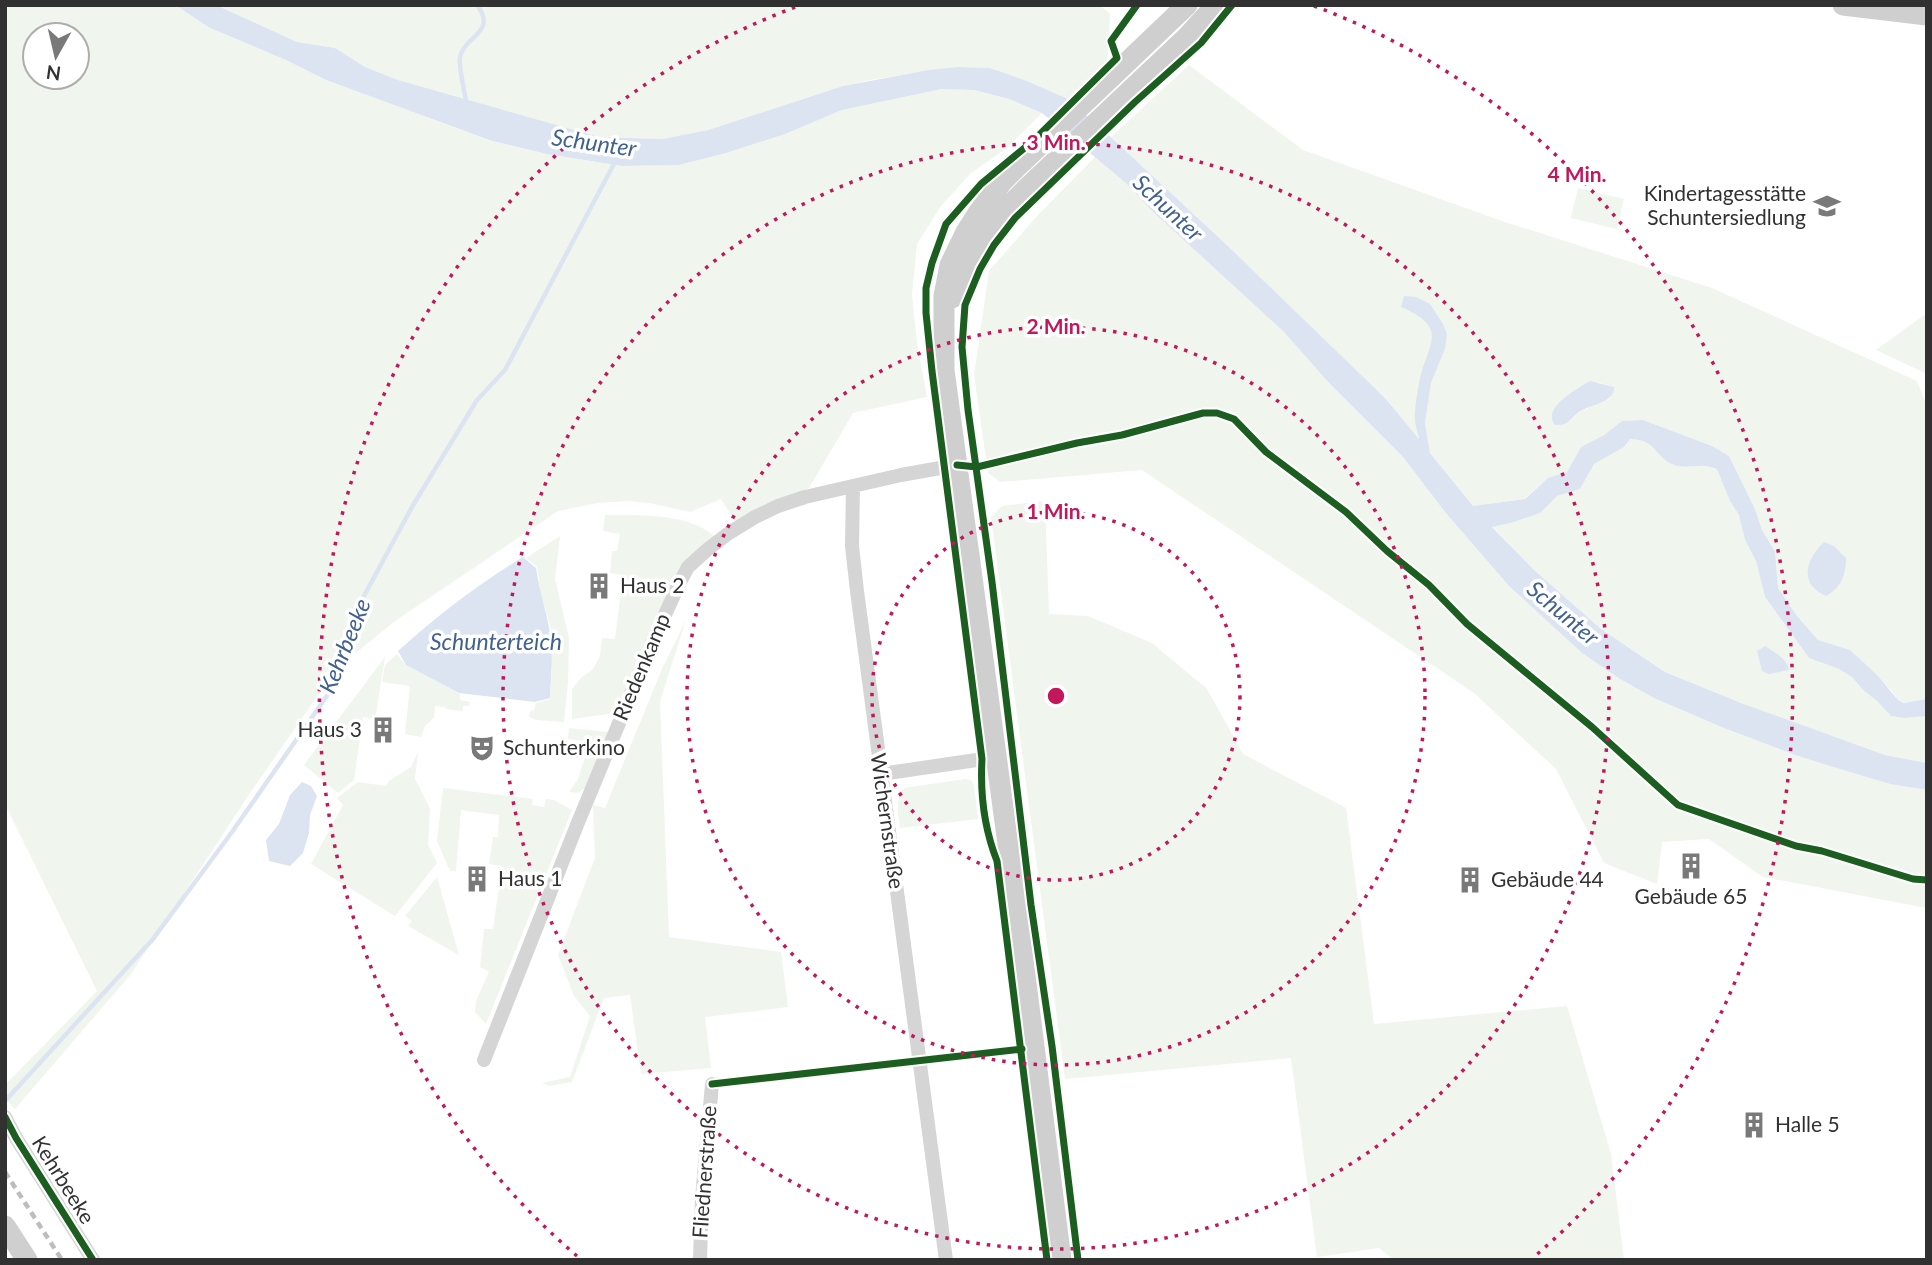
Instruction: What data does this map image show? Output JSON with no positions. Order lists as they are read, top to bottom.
{
  "streets": {
    "street": [
      "Riedenkamp",
      "Wichernstraße",
      "Fliednerstraße",
      "Kehrbeeke"
    ]
  },
  "crossings": [
    ["Riedenkamp", "Wichernstraße"]
  ],
  "water": ["Schunter", "Schunterteich", "Kehrbeeke"],
  "places": {
    "school or university": ["Kindertagesstätte Schuntersiedlung"],
    "building": [
      "Haus 2",
      "Haus 3",
      "Gebäude 65",
      "Haus 1",
      "Gebäude 44",
      "Halle 5"
    ],
    "theatre": ["Schunterkino"]
  },
  "north": "bottom",
  "rings": [
    "3 Min.",
    "4 Min.",
    "2 Min.",
    "1 Min."
  ]
}
